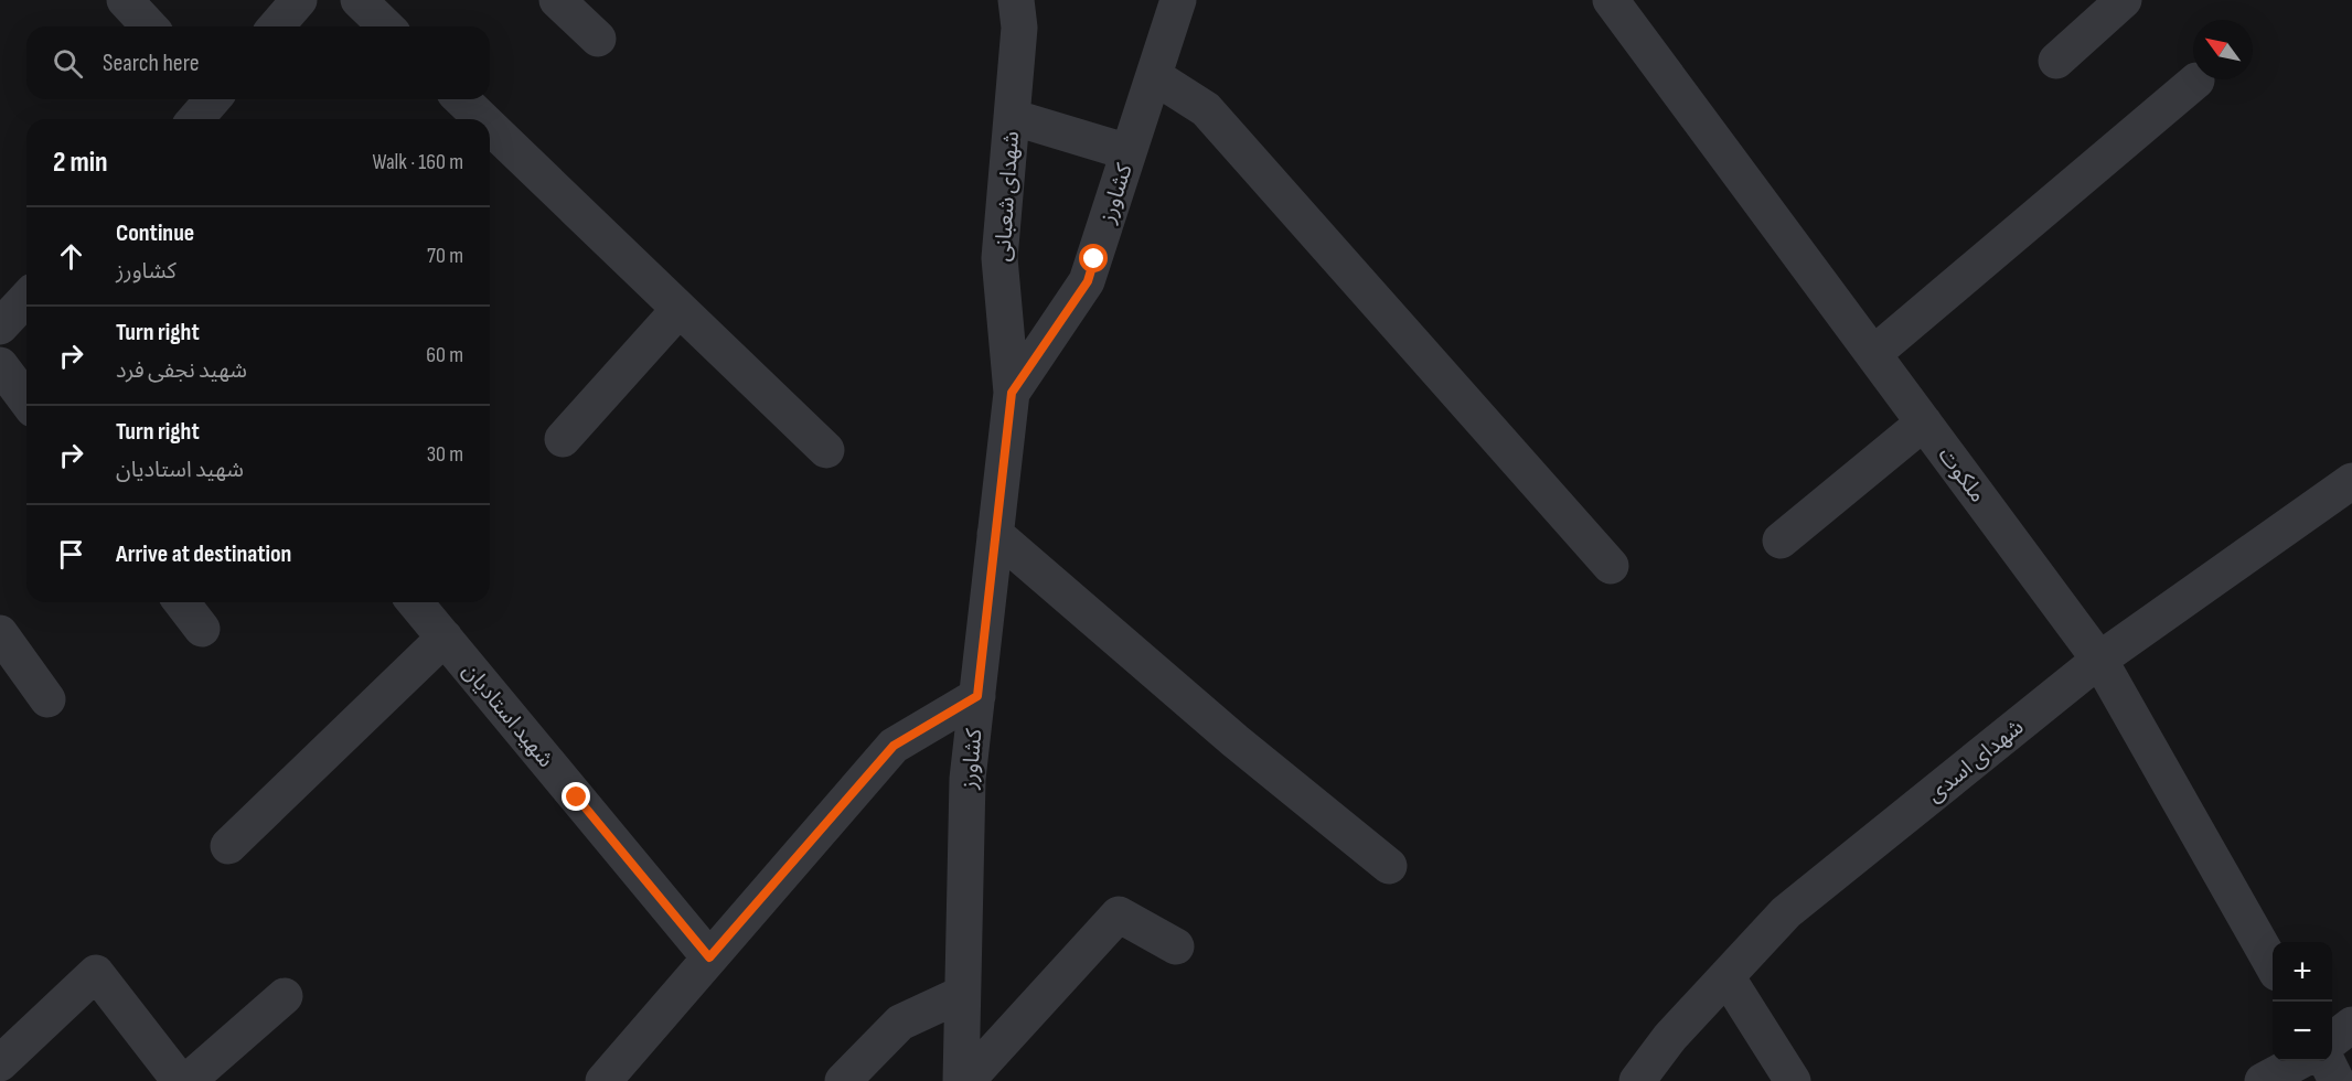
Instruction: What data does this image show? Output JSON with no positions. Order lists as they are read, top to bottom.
{
  "streets": {
    "street": [
      "کشاورز",
      "شهدای شعبانی",
      "ملکوت",
      "شهید استادیان",
      "شهدای اسدی"
    ]
  },
  "crossings": [
    ["کشاورز", "شهدای شعبانی"],
    ["ملکوت", "شهدای اسدی"]
  ],
  "north": "top left",
  "page": {
    "search": "Search here",
    "heading": ["2 min", "Walk · 160 m"],
    "list": [
      ["Continue", "کشاورز", "70 m"],
      ["Turn right", "شهید نجفی فرد", "60 m"],
      ["Turn right", "شهید استادیان", "30 m"],
      "Arrive at destination"
    ],
    "map_buttons": ["+", "−"]
  }
}
